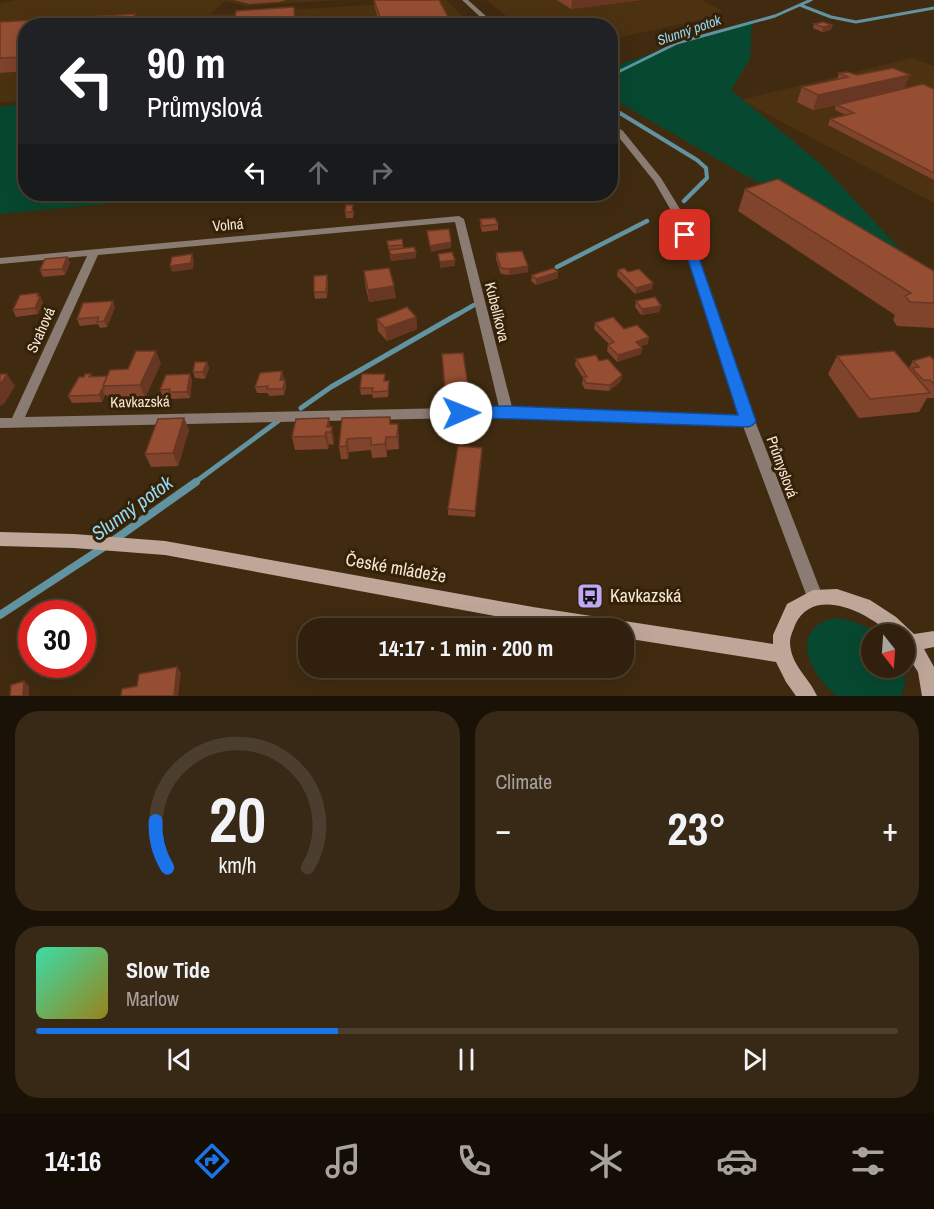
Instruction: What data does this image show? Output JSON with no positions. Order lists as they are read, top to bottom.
{
  "streets": {
    "street": [
      "Volná",
      "Kubelíkova",
      "Svahová",
      "Kavkazská",
      "Průmyslová",
      "České mládeže"
    ]
  },
  "crossings": [
    ["Volná", "Kubelíkova"],
    ["Volná", "Svahová"],
    ["Kubelíkova", "Kavkazská"],
    ["Svahová", "Kavkazská"],
    ["Kavkazská", "Průmyslová"]
  ],
  "water": ["Slunný potok"],
  "places": {
    "bus stop": ["Kavkazská"]
  },
  "north": "bottom",
  "page": {
    "turn": ["90 m", "Průmyslová"],
    "limit": "30",
    "trip": "14:17 · 1 min · 200 m",
    "tile": "Climate",
    "heat": ["−", "23°", "+"],
    "song": ["Slow Tide", "Marlow"],
    "tabs": "14:16",
    "gauge": ["20", "km/h"]
  }
}
